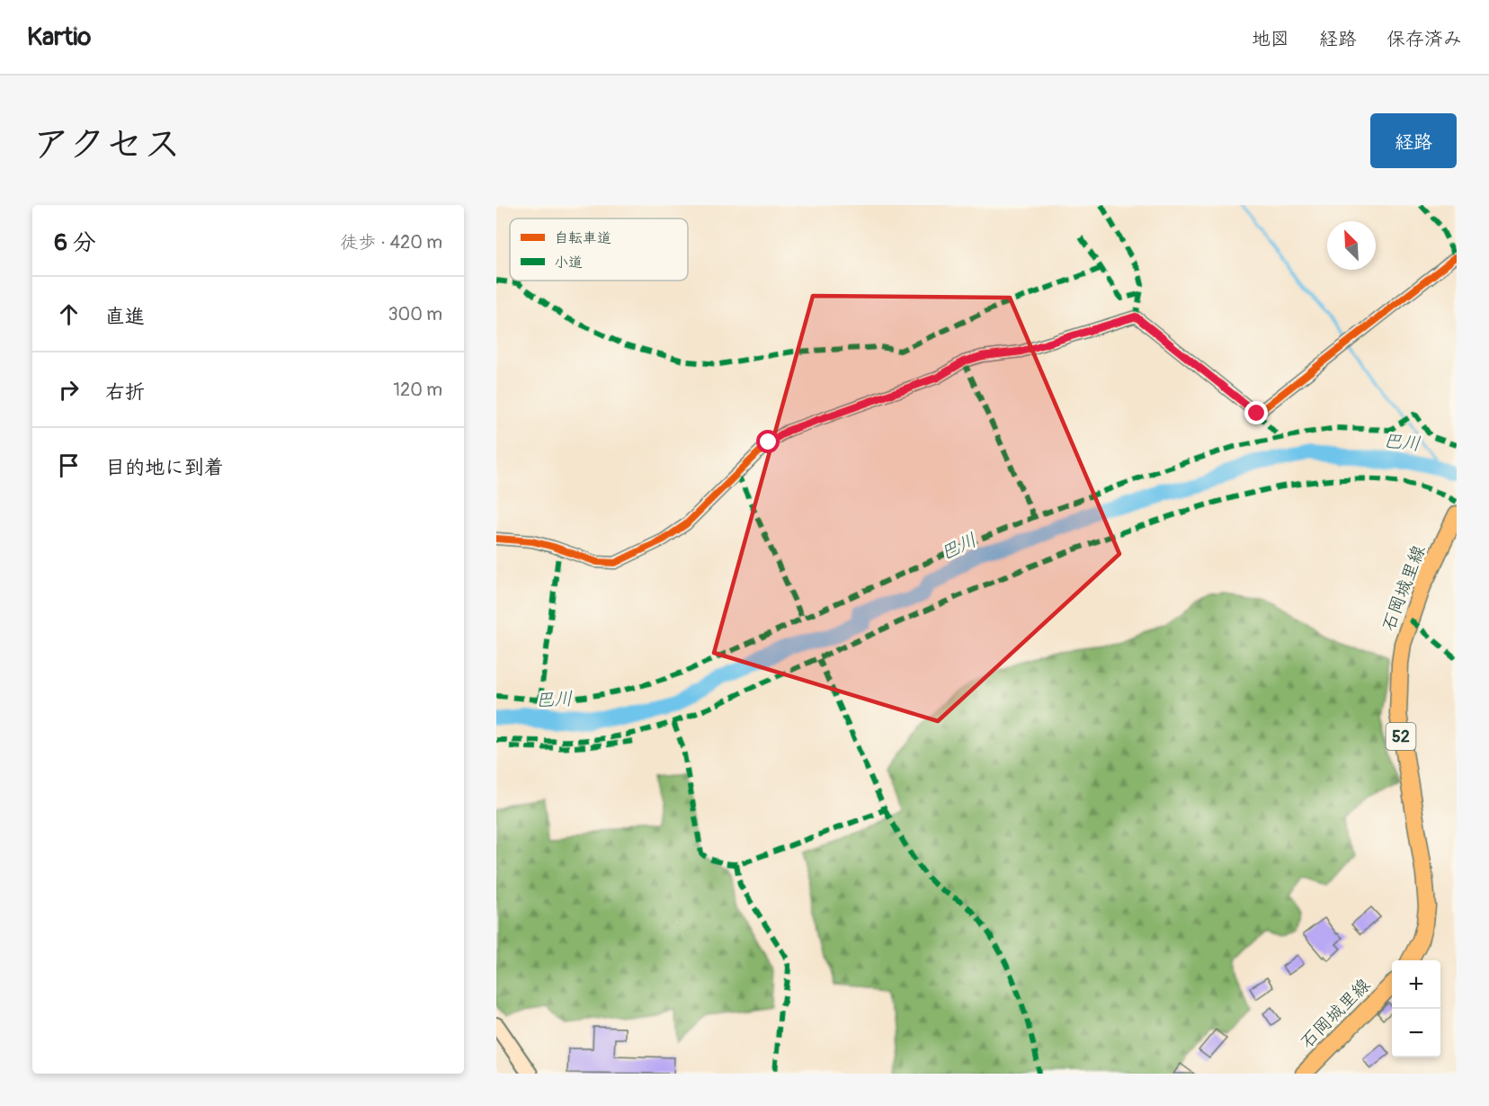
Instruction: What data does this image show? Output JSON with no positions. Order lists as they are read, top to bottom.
{
  "streets": {
    "main road": ["石岡城里線", "52"]
  },
  "water": ["巴川"],
  "legend": ["自転車道", "小道"],
  "north": "top left",
  "page": {
    "header": "Kartio",
    "nav": ["地図", "経路", "保存済み"],
    "title": "アクセス",
    "buttons": "経路",
    "heading": ["6 分", "徒歩 · 420 m"],
    "list": [
      ["直進", "300 m"],
      ["右折", "120 m"],
      "目的地に到着"
    ],
    "map_buttons": ["+", "−"]
  }
}
